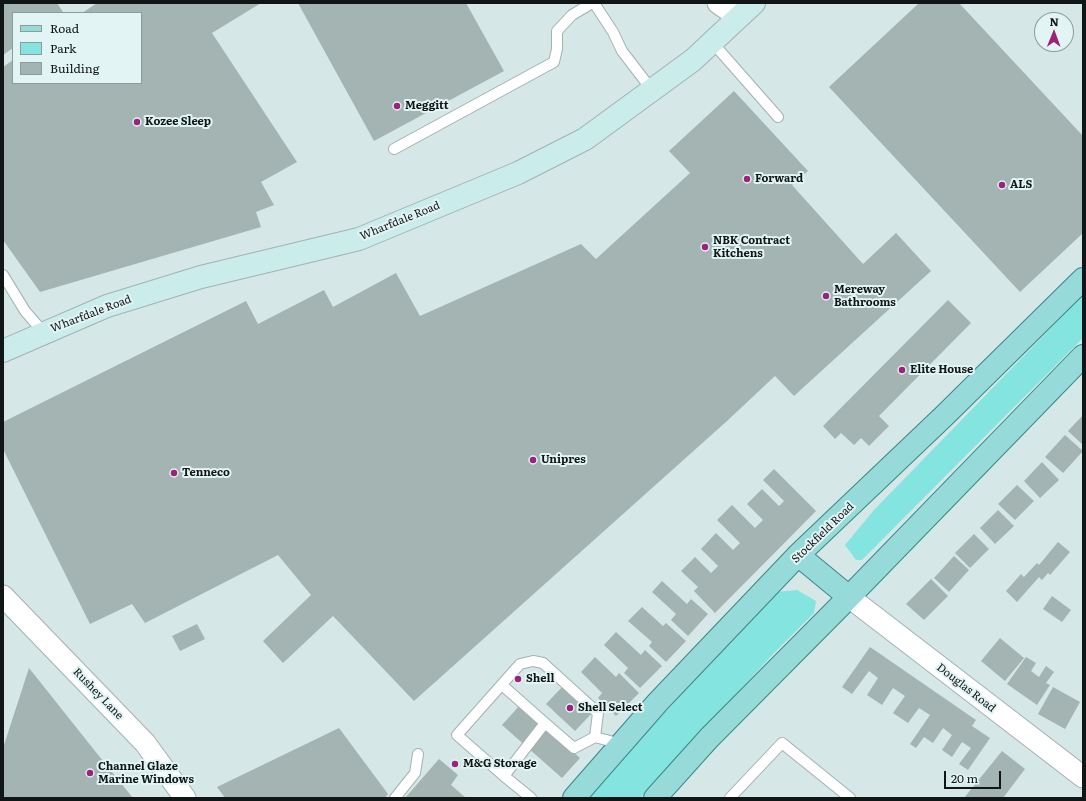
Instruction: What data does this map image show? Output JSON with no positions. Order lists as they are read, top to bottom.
{
  "streets": {
    "main road": ["Wharfdale Road", "Stockfield Road"],
    "street": ["Douglas Road", "Rushey Lane"]
  },
  "places": [
    "Meggitt",
    "Kozee Sleep",
    "Forward",
    "ALS",
    "NBK Contract Kitchens",
    "Mereway Bathrooms",
    "Elite House",
    "Unipres",
    "Tenneco",
    "Shell",
    "Shell Select",
    "M&G Storage",
    "Channel Glaze Marine Windows"
  ],
  "legend": ["Road", "Park", "Building"],
  "scale_bar": "20 m",
  "north": "top"
}
